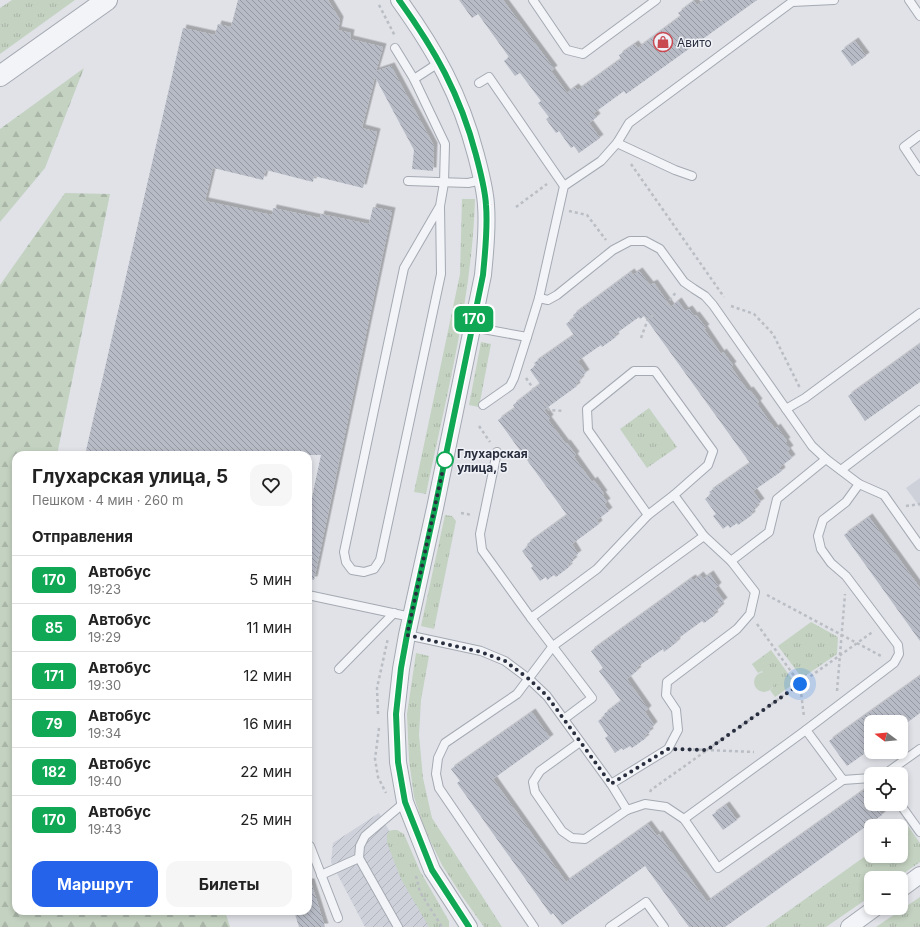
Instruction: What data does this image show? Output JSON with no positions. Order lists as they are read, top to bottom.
{
  "places": {
    "shop": ["Авито"],
    "other": ["Глухарская улица, 5"]
  },
  "lines": ["bus line 170"],
  "north": "left",
  "page": {
    "on_map": "170",
    "heading": [
      ["Глухарская улица, 5", "Пешком · 4 мин · 260 m"],
      "Отправления"
    ],
    "list": [
      {
        "mark": "170",
        "name": "Автобус",
        "note": "19:23",
        "value": "5 мин"
      },
      {
        "mark": "85",
        "name": "Автобус",
        "note": "19:29",
        "value": "11 мин"
      },
      {
        "mark": "171",
        "name": "Автобус",
        "note": "19:30",
        "value": "12 мин"
      },
      {
        "mark": "79",
        "name": "Автобус",
        "note": "19:34",
        "value": "16 мин"
      },
      {
        "mark": "182",
        "name": "Автобус",
        "note": "19:40",
        "value": "22 мин"
      },
      {
        "mark": "170",
        "name": "Автобус",
        "note": "19:43",
        "value": "25 мин"
      }
    ],
    "map_buttons": ["+", "−"],
    "buttons": ["Маршрут", "Билеты"]
  }
}
